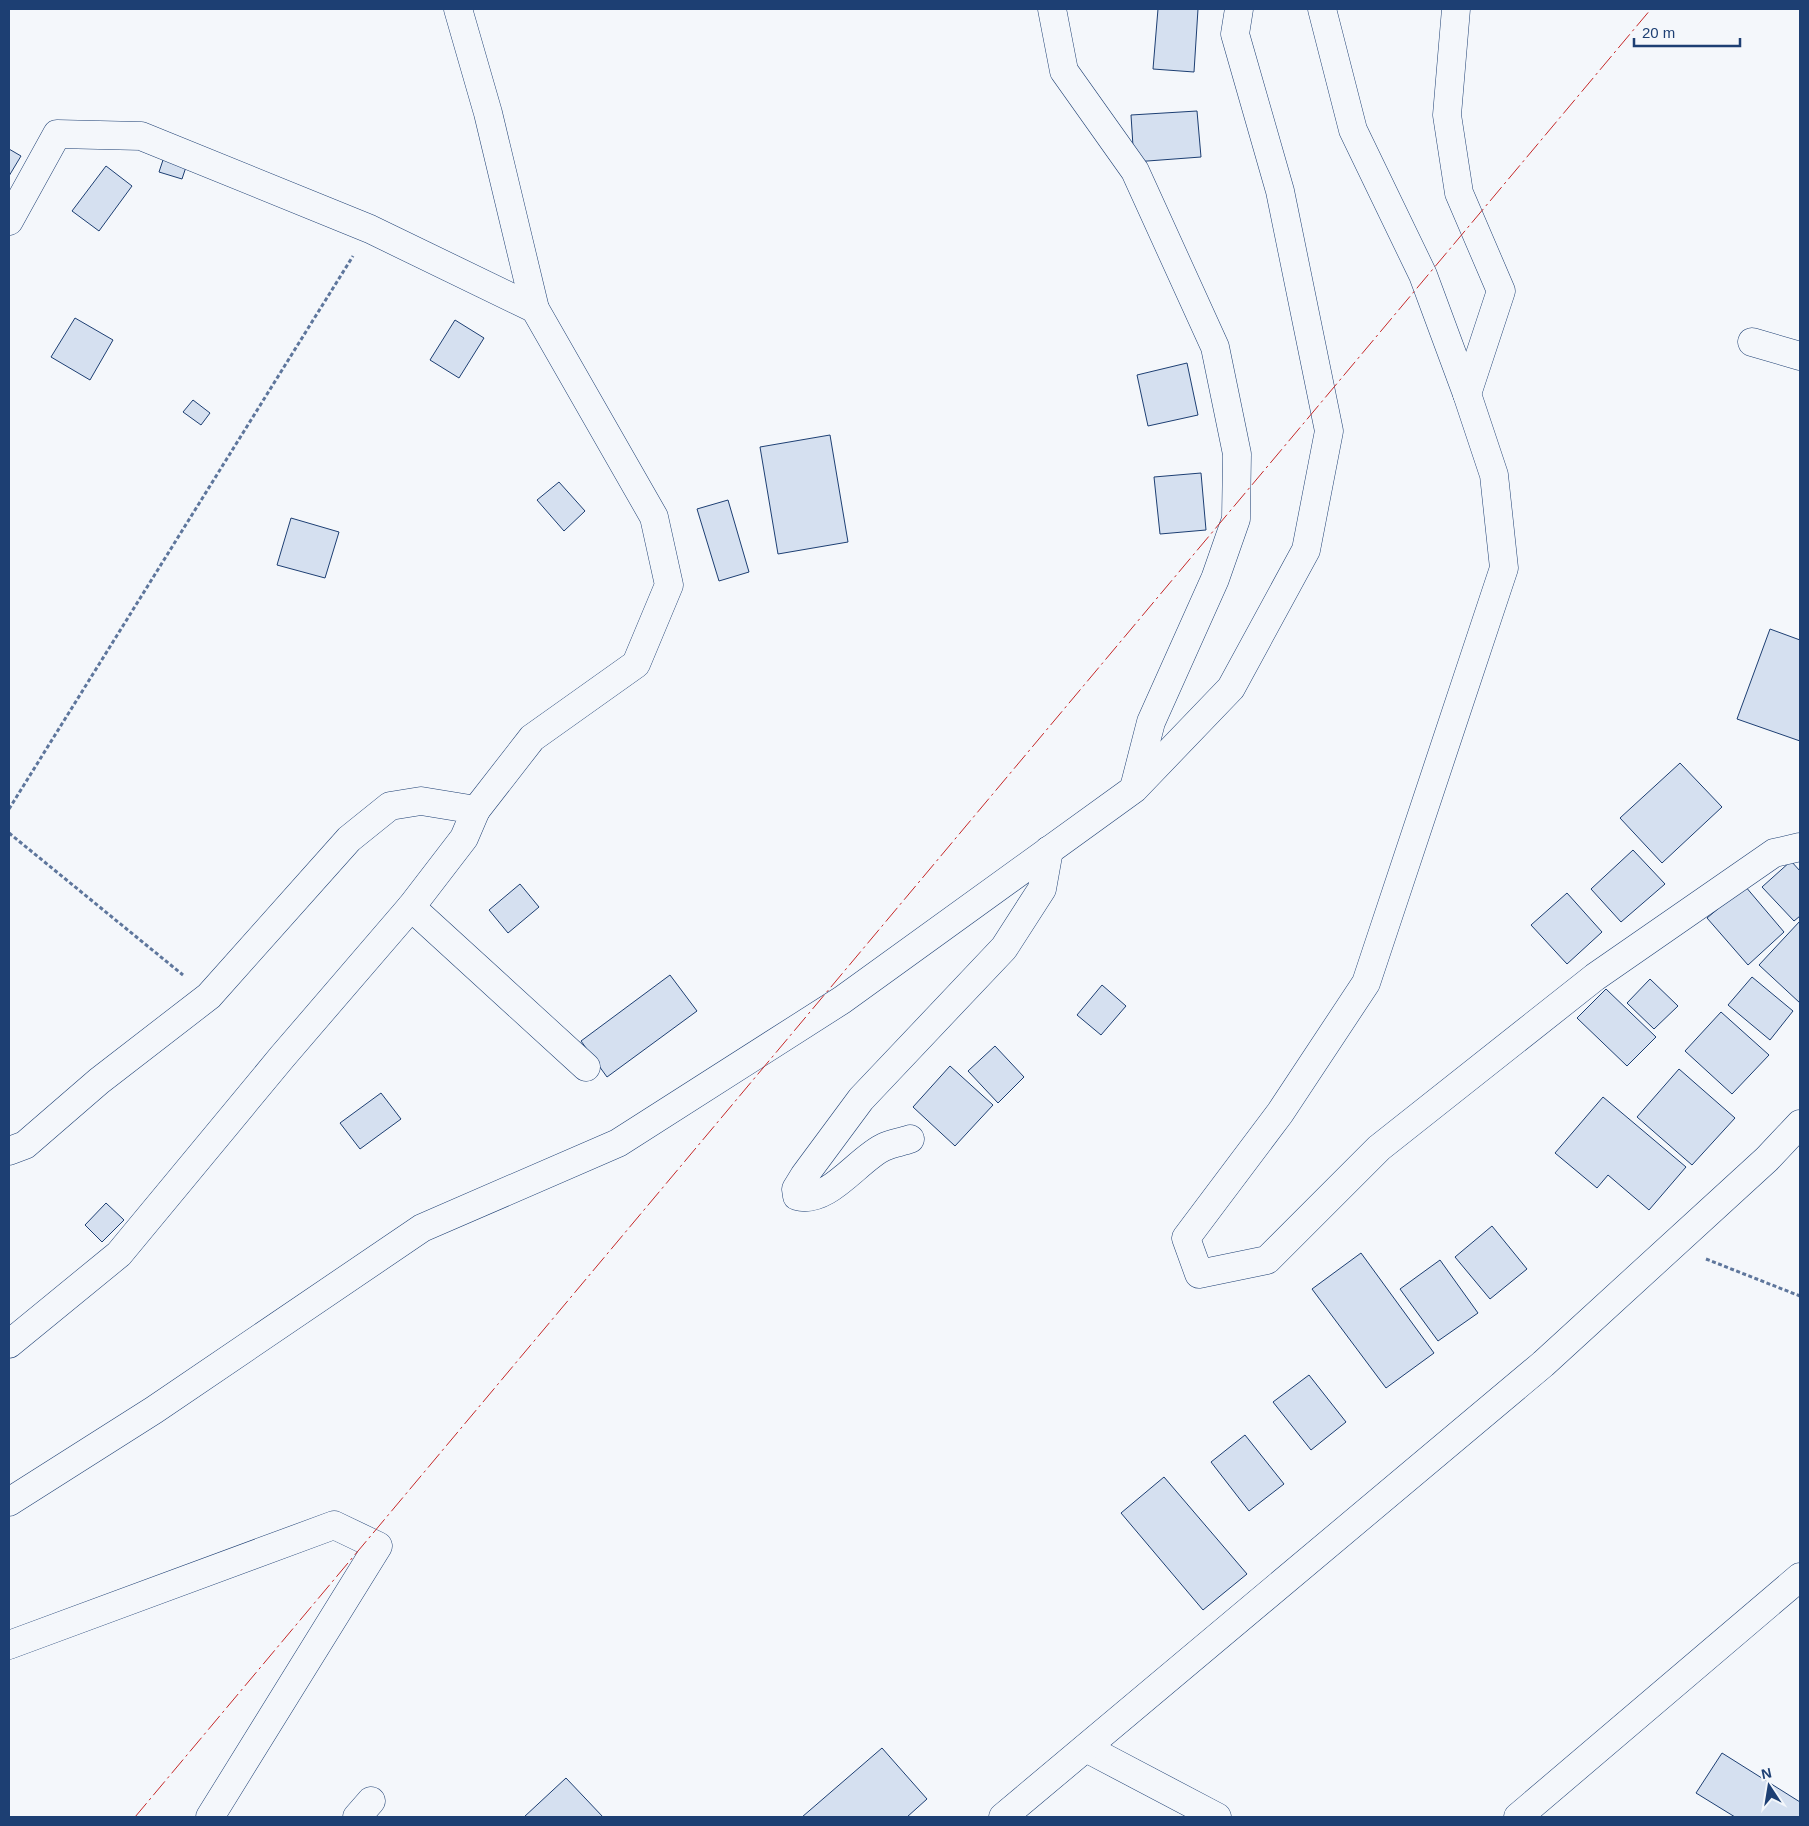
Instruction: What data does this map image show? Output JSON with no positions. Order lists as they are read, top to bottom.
{
  "scale_bar": "20 m",
  "north": "top"
}
